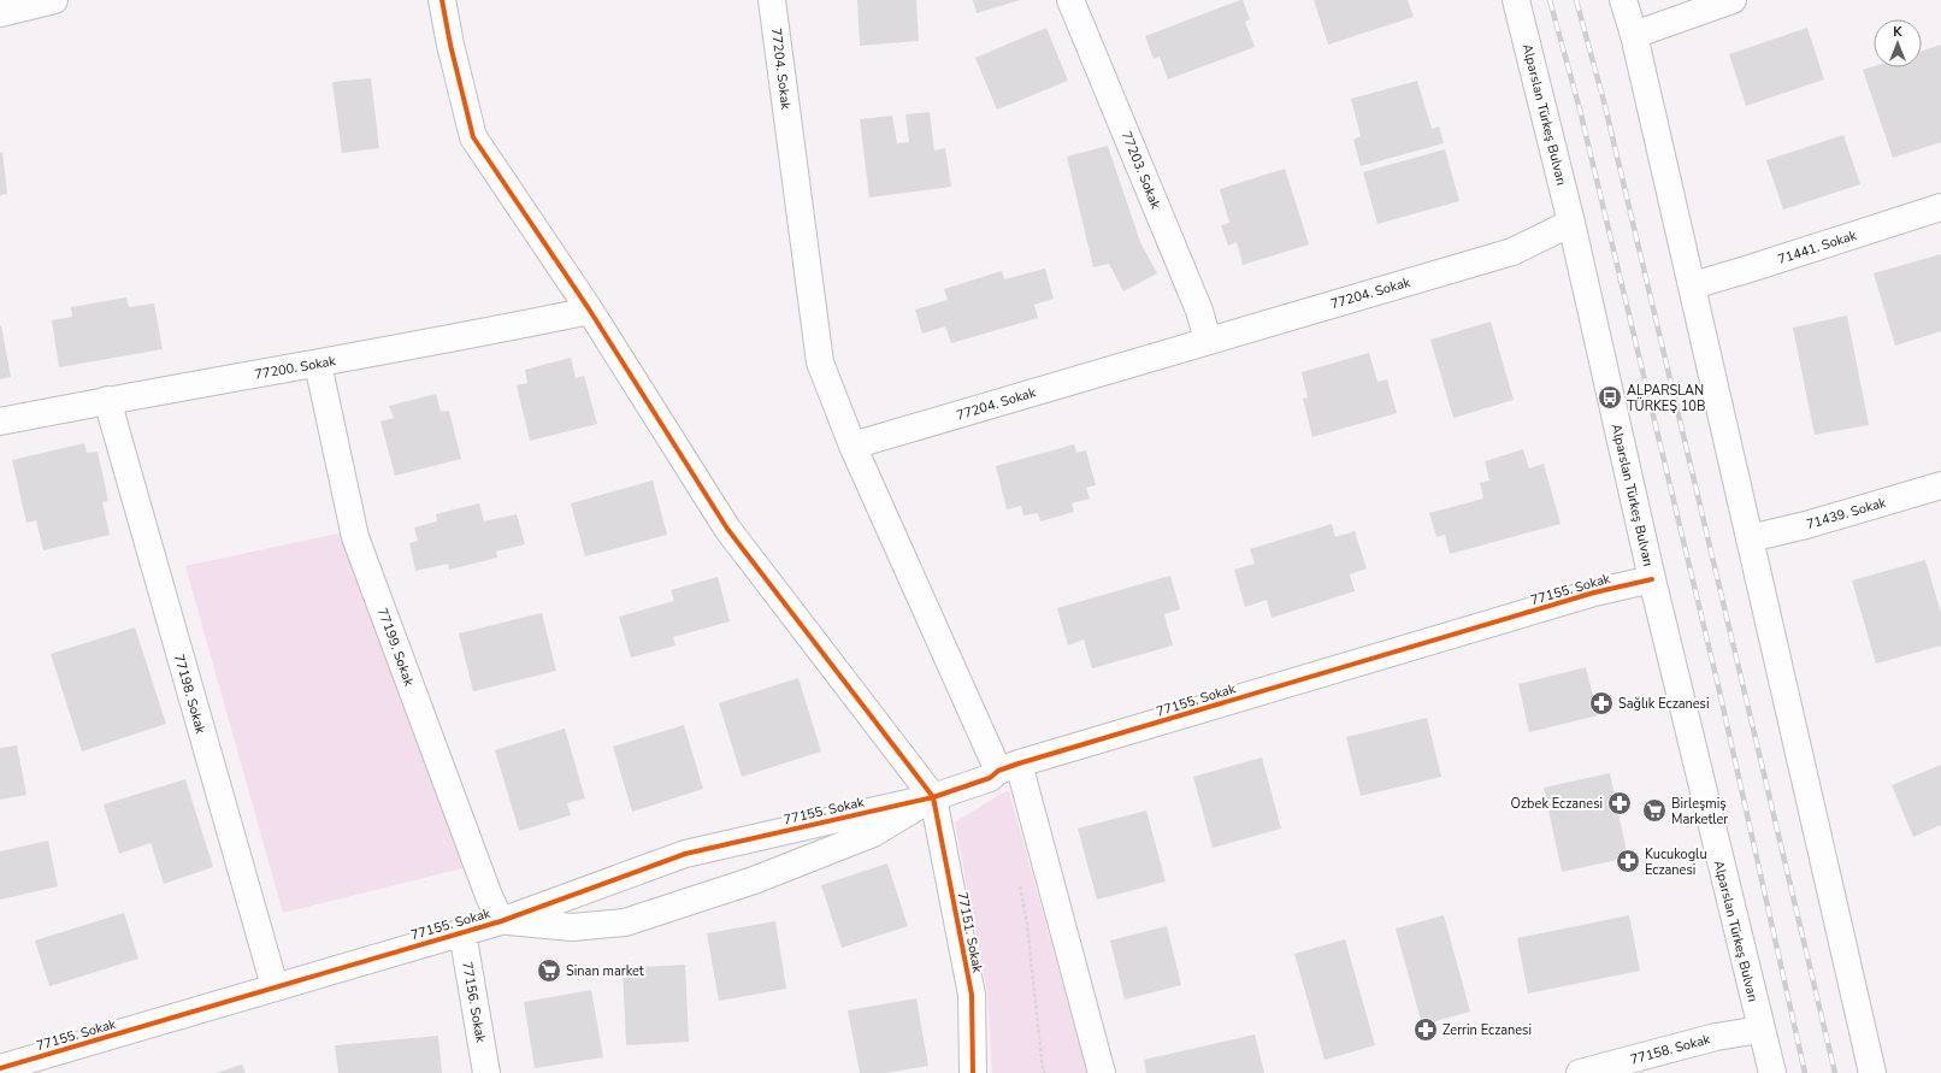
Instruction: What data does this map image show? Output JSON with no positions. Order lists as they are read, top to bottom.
{
  "streets": {
    "street": [
      "77204. Sokak",
      "Alparslan Türkeş Bulvarı",
      "77203. Sokak",
      "71441. Sokak",
      "77200. Sokak",
      "71439. Sokak",
      "77155. Sokak",
      "77199. Sokak",
      "77198. Sokak",
      "77151. Sokak",
      "77156. Sokak",
      "77158. Sokak"
    ]
  },
  "crossings": [
    ["77204. Sokak", "Alparslan Türkeş Bulvarı"],
    ["77204. Sokak", "77203. Sokak"],
    ["Alparslan Türkeş Bulvarı", "77155. Sokak"],
    ["Alparslan Türkeş Bulvarı", "77158. Sokak"],
    ["77200. Sokak", "77199. Sokak"],
    ["77200. Sokak", "77198. Sokak"],
    ["77155. Sokak", "77199. Sokak"],
    ["77155. Sokak", "77198. Sokak"],
    ["77155. Sokak", "77151. Sokak"],
    ["77155. Sokak", "77156. Sokak"]
  ],
  "places": {
    "bus stop": ["ALPARSLAN TÜRKEŞ 10B"],
    "pharmacy": [
      "Sağlık Eczanesi",
      "Ozbek Eczanesi",
      "Kucukoglu Eczanesi",
      "Zerrin Eczanesi"
    ],
    "supermarket": ["Birleşmiş Marketler", "Sinan market"]
  },
  "north": "top"
}
